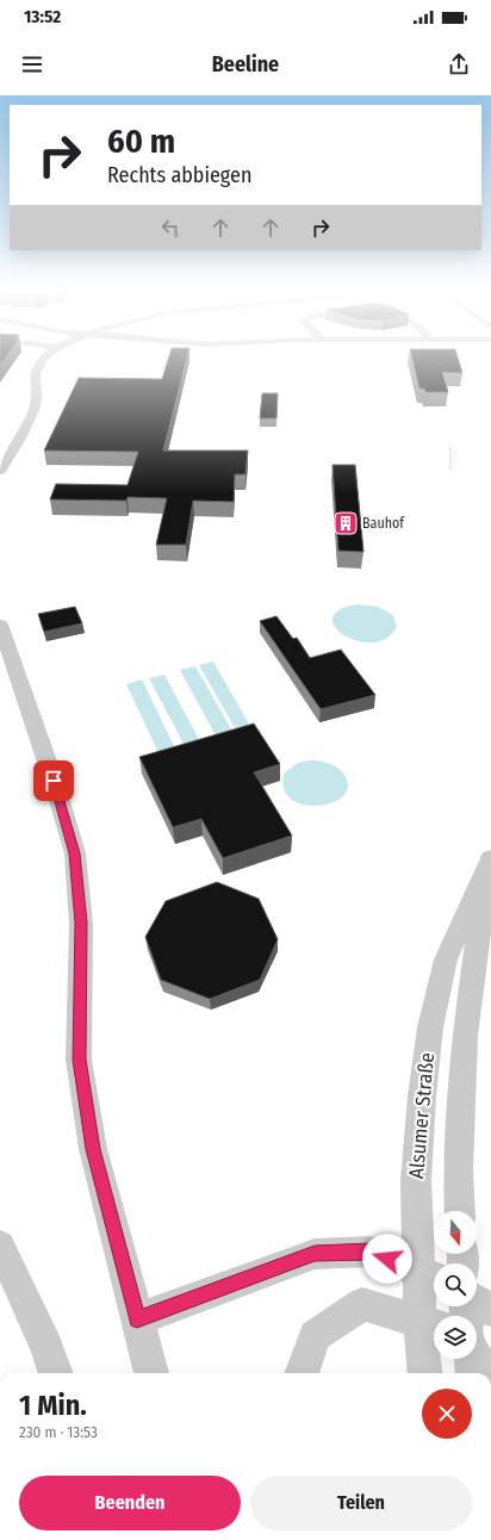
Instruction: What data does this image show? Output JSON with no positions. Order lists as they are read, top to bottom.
{
  "streets": {
    "street": ["Alsumer Straße"]
  },
  "places": {
    "building": ["Bauhof"]
  },
  "north": "bottom",
  "page": {
    "status": "13:52",
    "header": "Beeline",
    "turn": ["60 m", "Rechts abbiegen"],
    "heading": ["1 Min.", "230 m · 13:53"],
    "buttons": ["Beenden", "Teilen"]
  }
}
